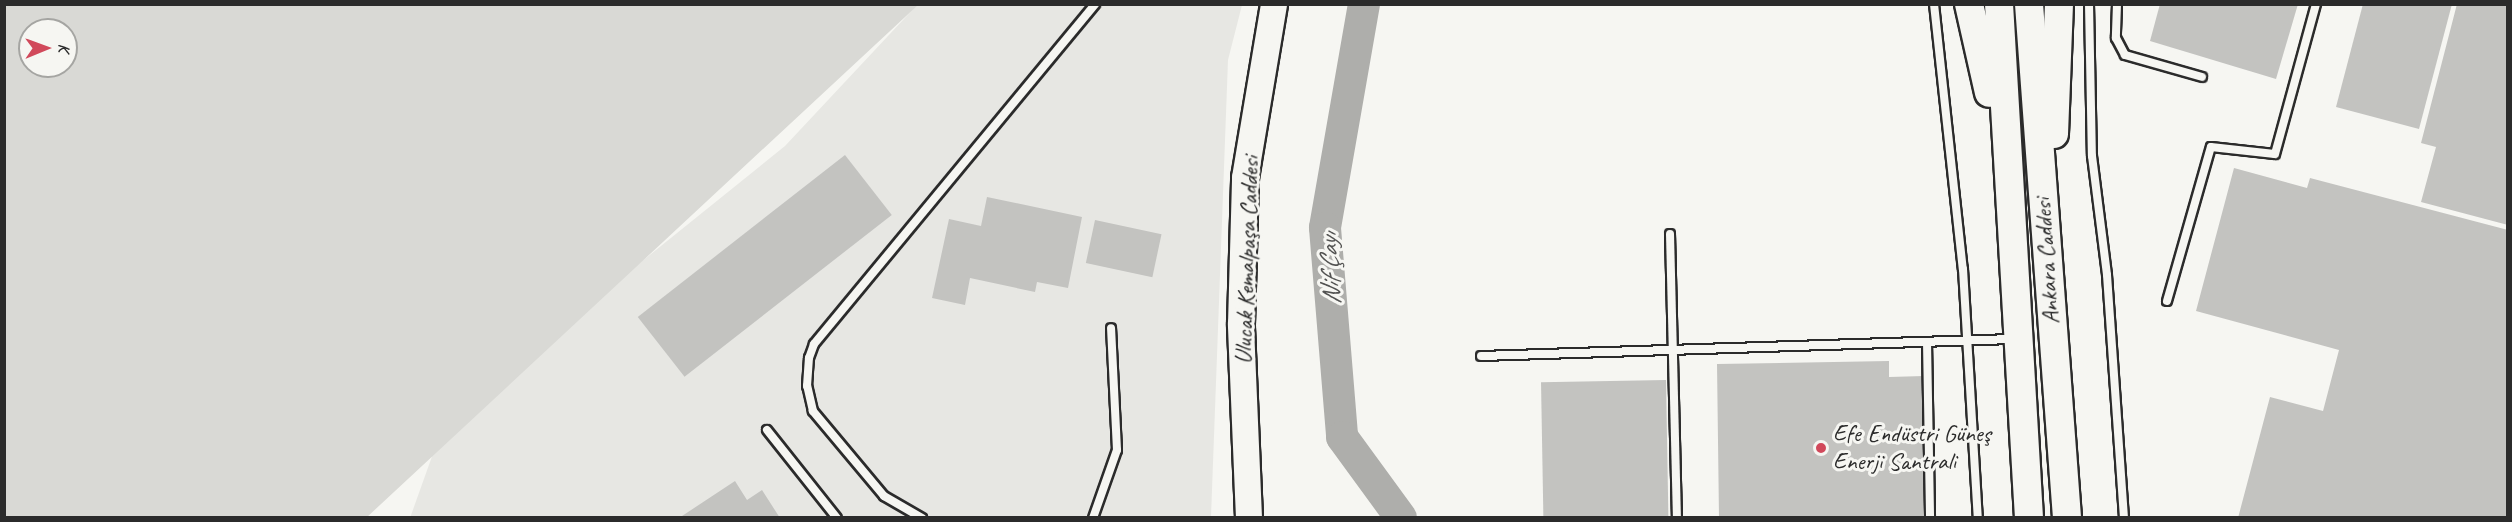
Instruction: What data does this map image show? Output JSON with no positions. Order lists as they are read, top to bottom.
{
  "streets": {
    "highway": ["Ankara Caddesi"],
    "main road": ["Ulucak Kemalpaşa Caddesi"]
  },
  "water": ["Nif Çayı"],
  "places": ["Efe Endüstri Güneş Enerji Santrali"],
  "north": "right"
}
